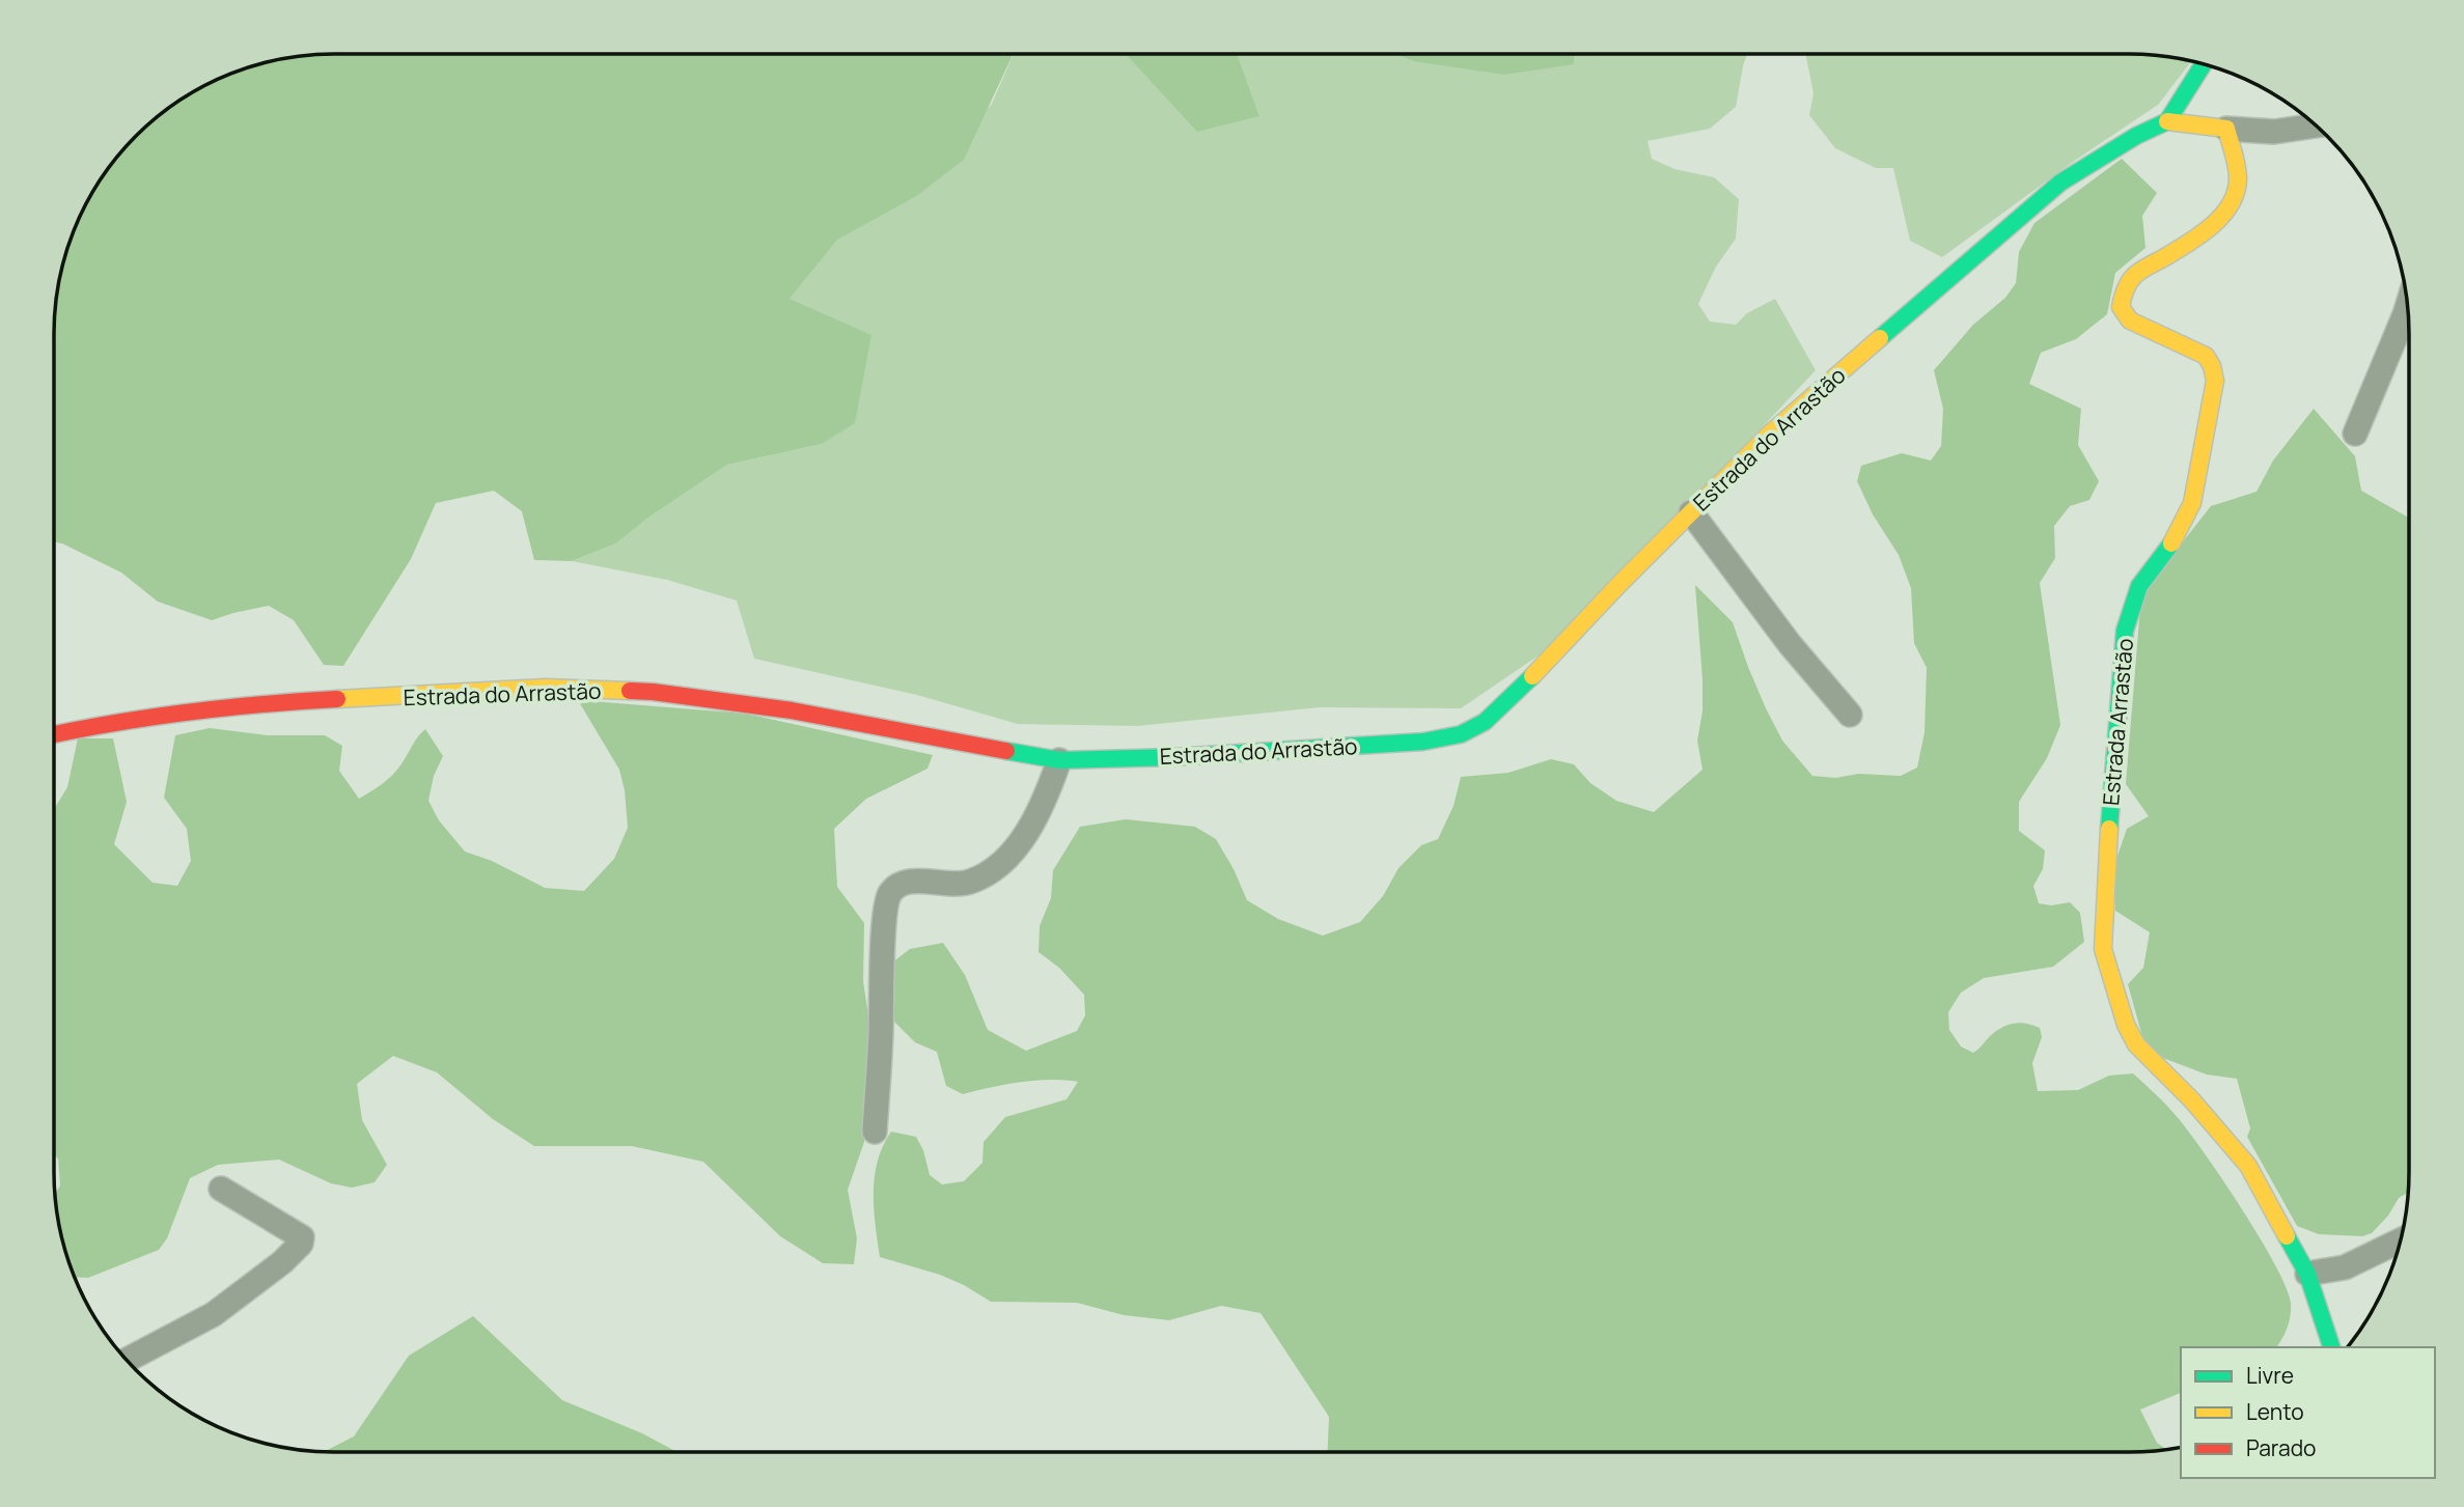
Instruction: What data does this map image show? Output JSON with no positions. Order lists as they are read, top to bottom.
{
  "streets": {
    "street": ["Estrada do Arrastão", "Estrada Arrastão"]
  },
  "legend": ["Livre", "Lento", "Parado"]
}
